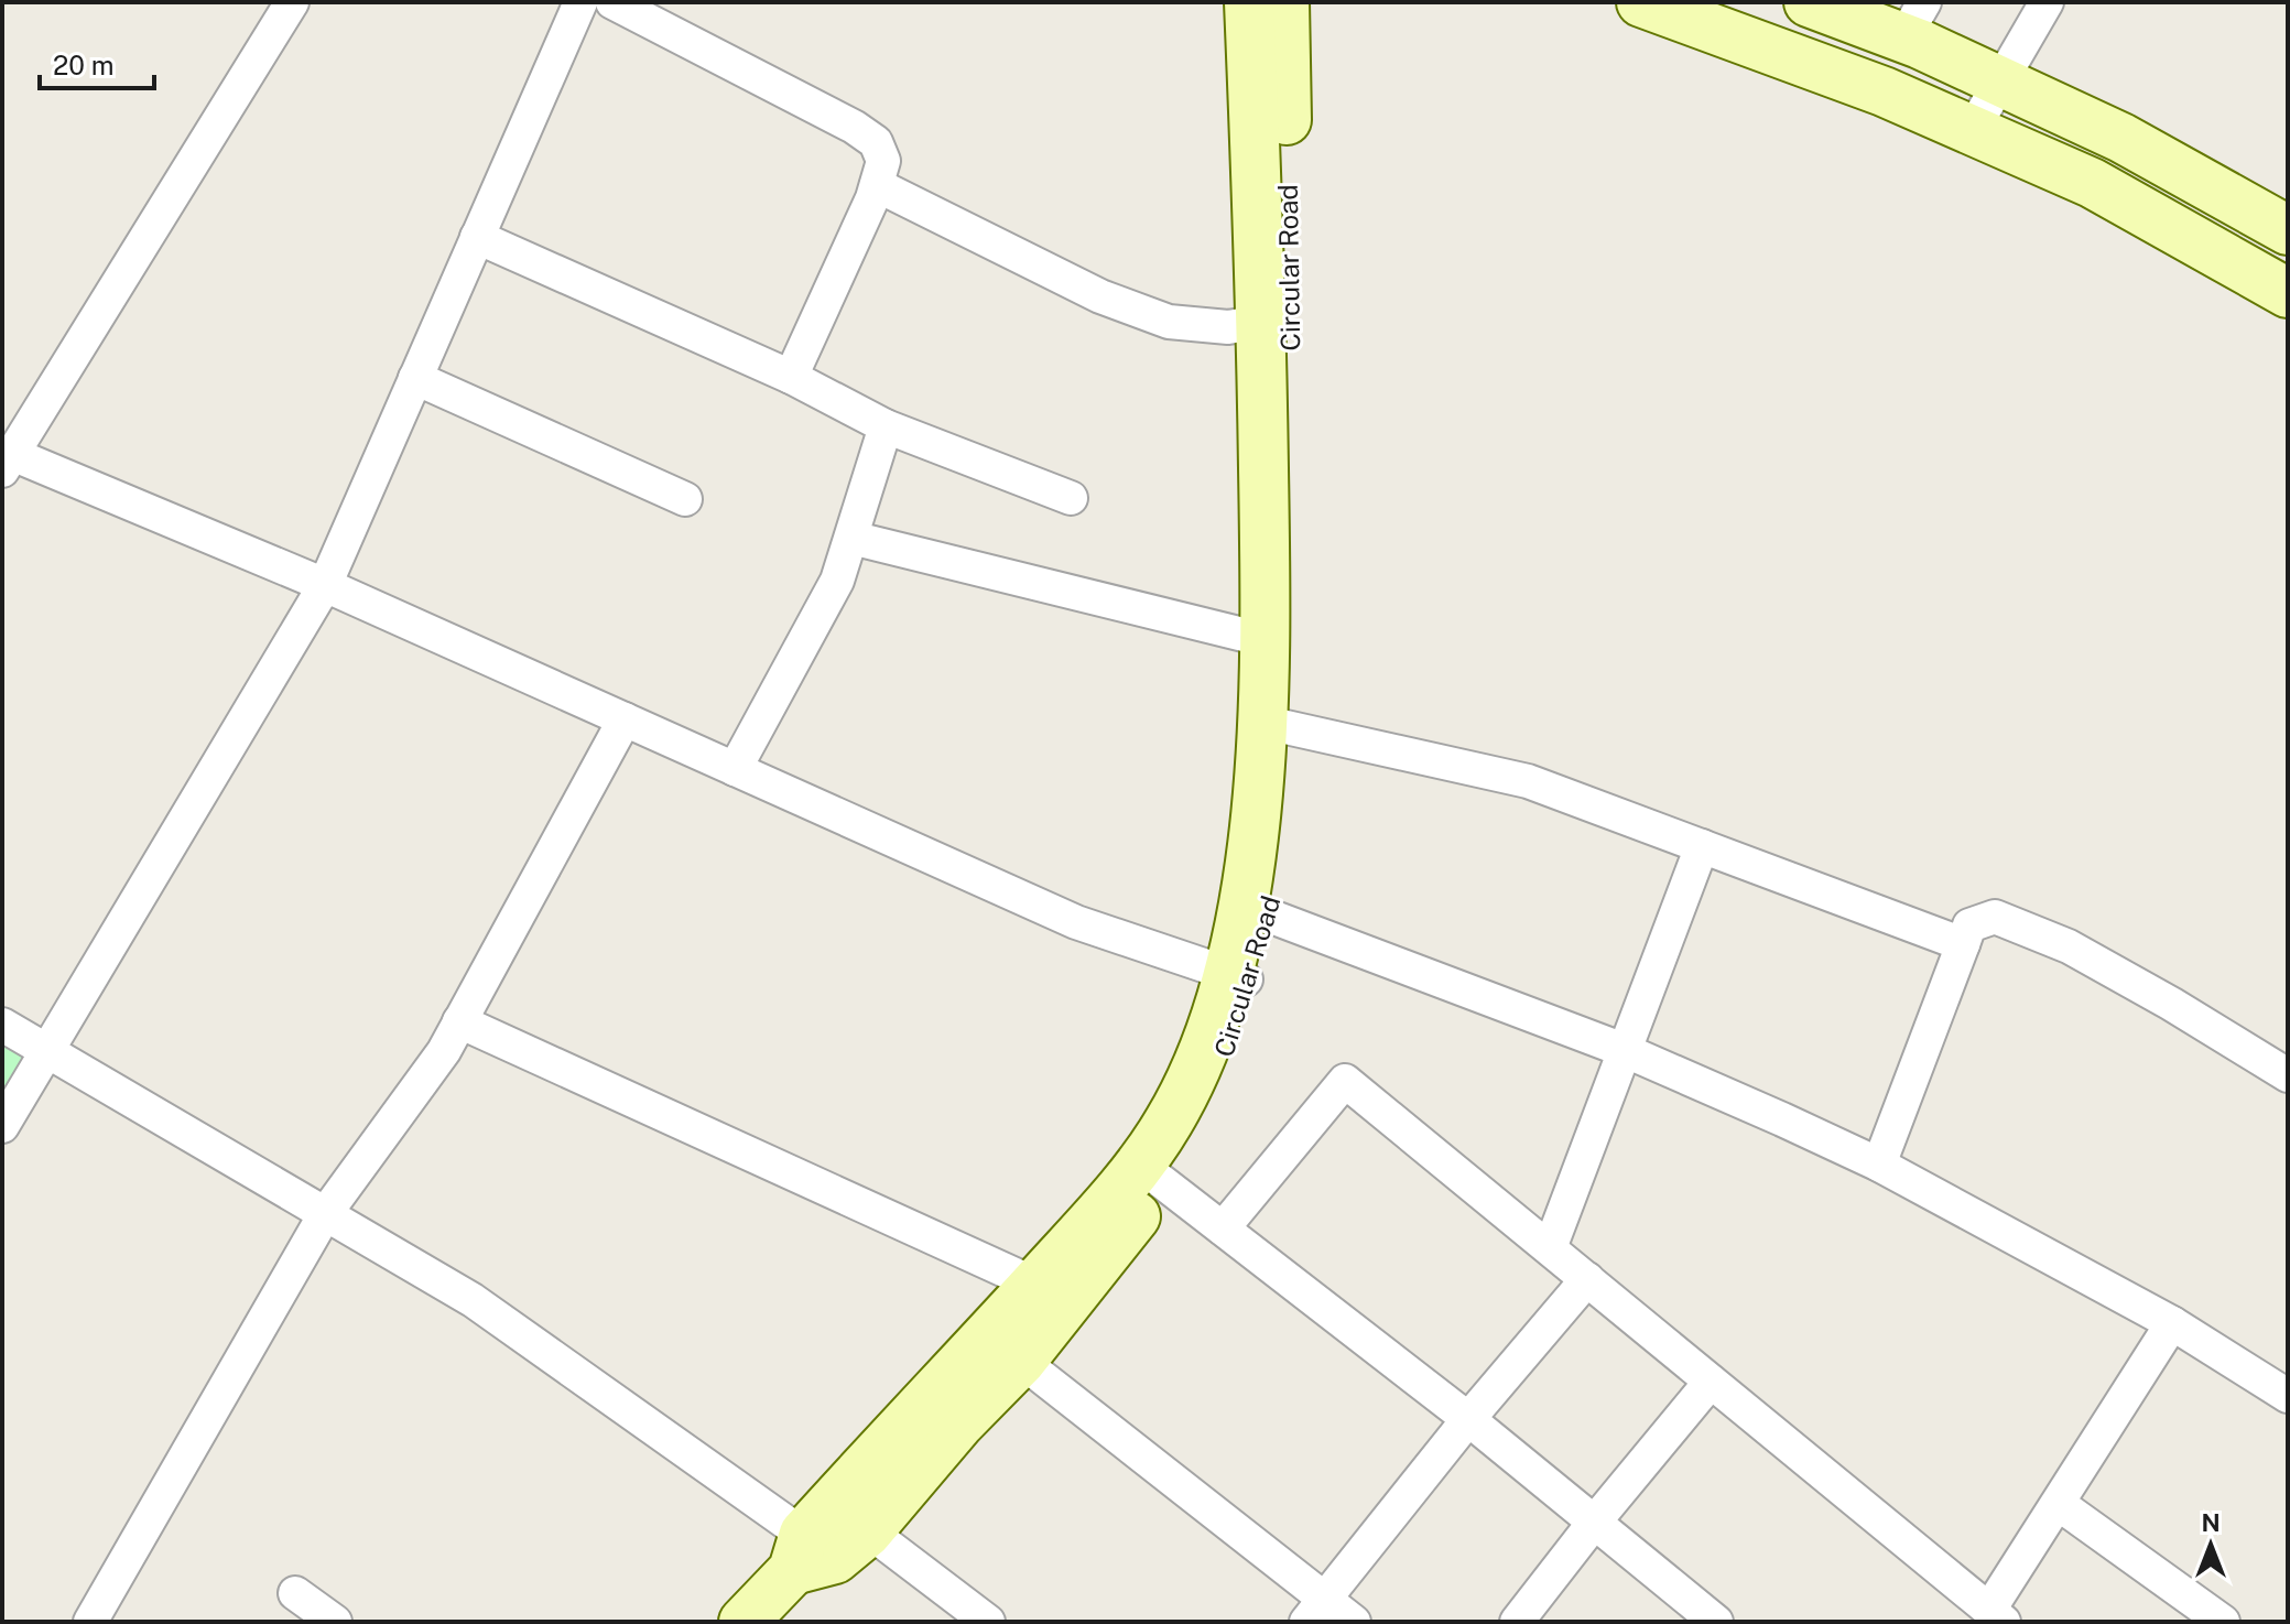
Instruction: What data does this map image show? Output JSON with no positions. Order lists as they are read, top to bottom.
{
  "streets": {
    "main road": ["Circular Road"]
  },
  "scale_bar": "20 m",
  "north": "top"
}
